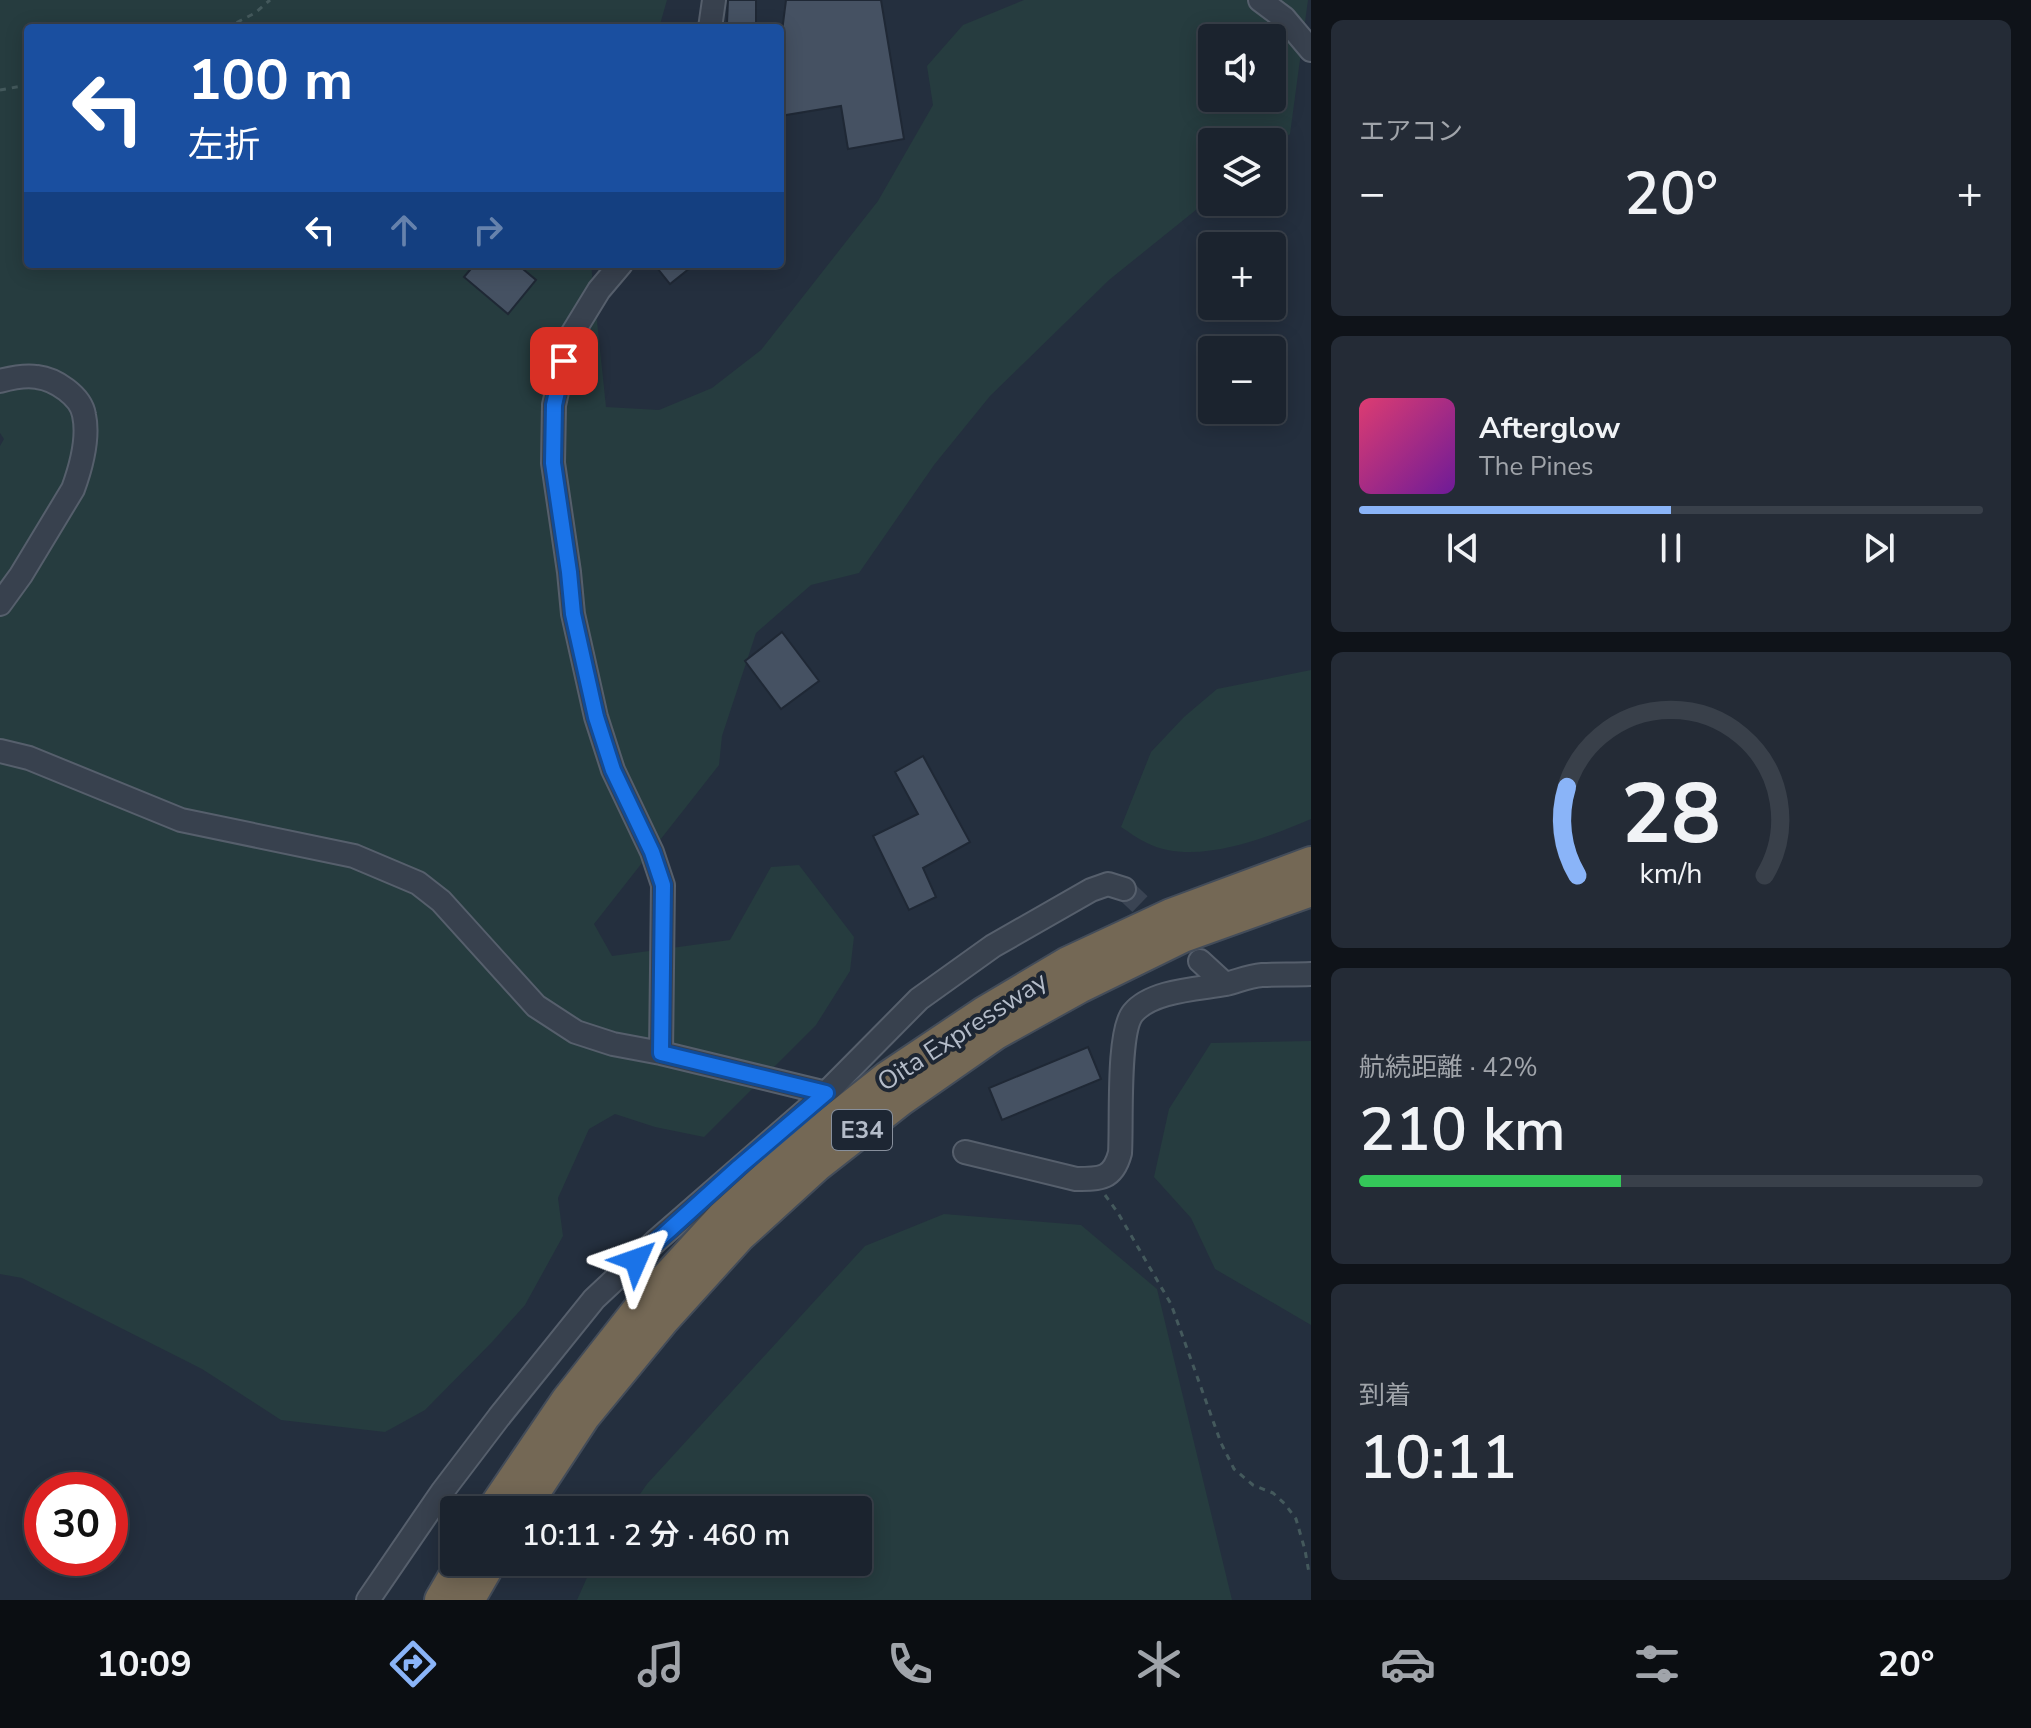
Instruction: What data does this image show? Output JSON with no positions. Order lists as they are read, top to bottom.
{
  "streets": {
    "highway": ["Oita Expressway", "E34"]
  },
  "page": {
    "tile": [
      "エアコン",
      ["航続距離 · 42%", "210 km"],
      ["到着", "10:11"]
    ],
    "map_buttons": ["+", "−"],
    "turn": ["100 m", "左折"],
    "heat": ["−", "20°", "+"],
    "song": ["Afterglow", "The Pines"],
    "limit": "30",
    "trip": "10:11 · 2 分 · 460 m",
    "tabs": ["10:09", "20°"],
    "gauge": ["28", "km/h"]
  }
}
